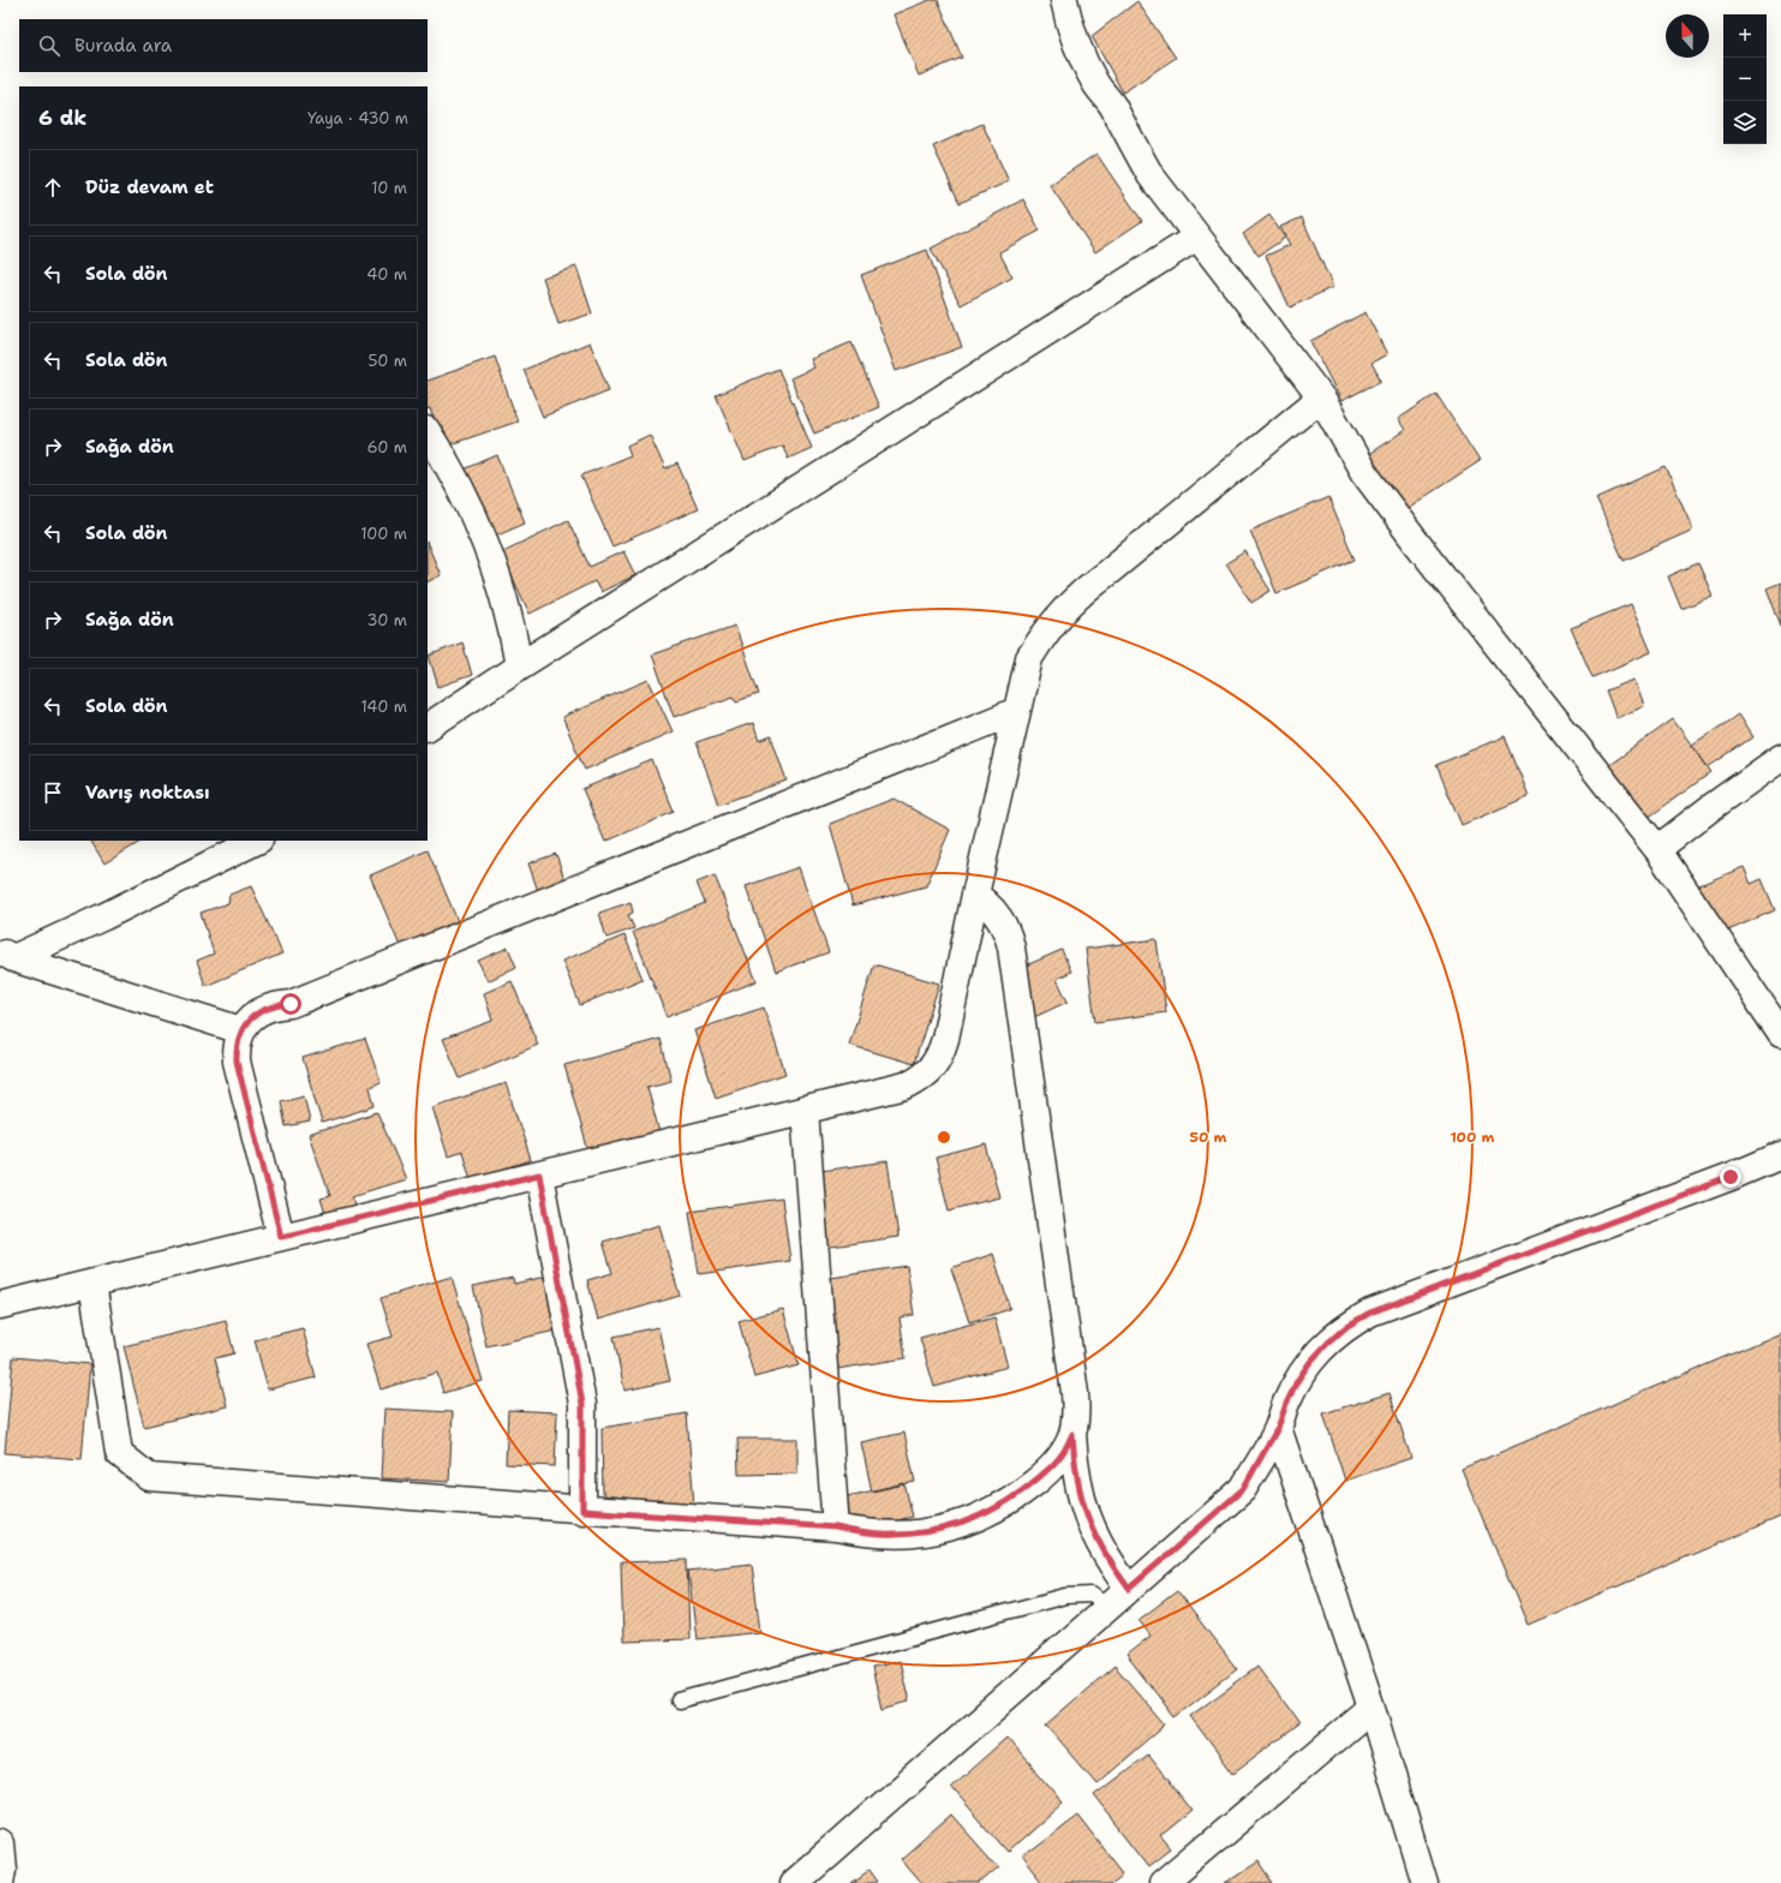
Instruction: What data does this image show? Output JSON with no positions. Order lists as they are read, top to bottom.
{
  "north": "top",
  "page": {
    "map_buttons": ["+", "−"],
    "search": "Burada ara",
    "heading": ["6 dk", "Yaya · 430 m"],
    "list": [
      ["Düz devam et", "10 m"],
      ["Sola dön", "40 m"],
      ["Sola dön", "50 m"],
      ["Sağa dön", "60 m"],
      ["Sola dön", "100 m"],
      ["Sağa dön", "30 m"],
      ["Sola dön", "140 m"],
      "Varış noktası"
    ]
  },
  "rings": ["50 m", "100 m"]
}
